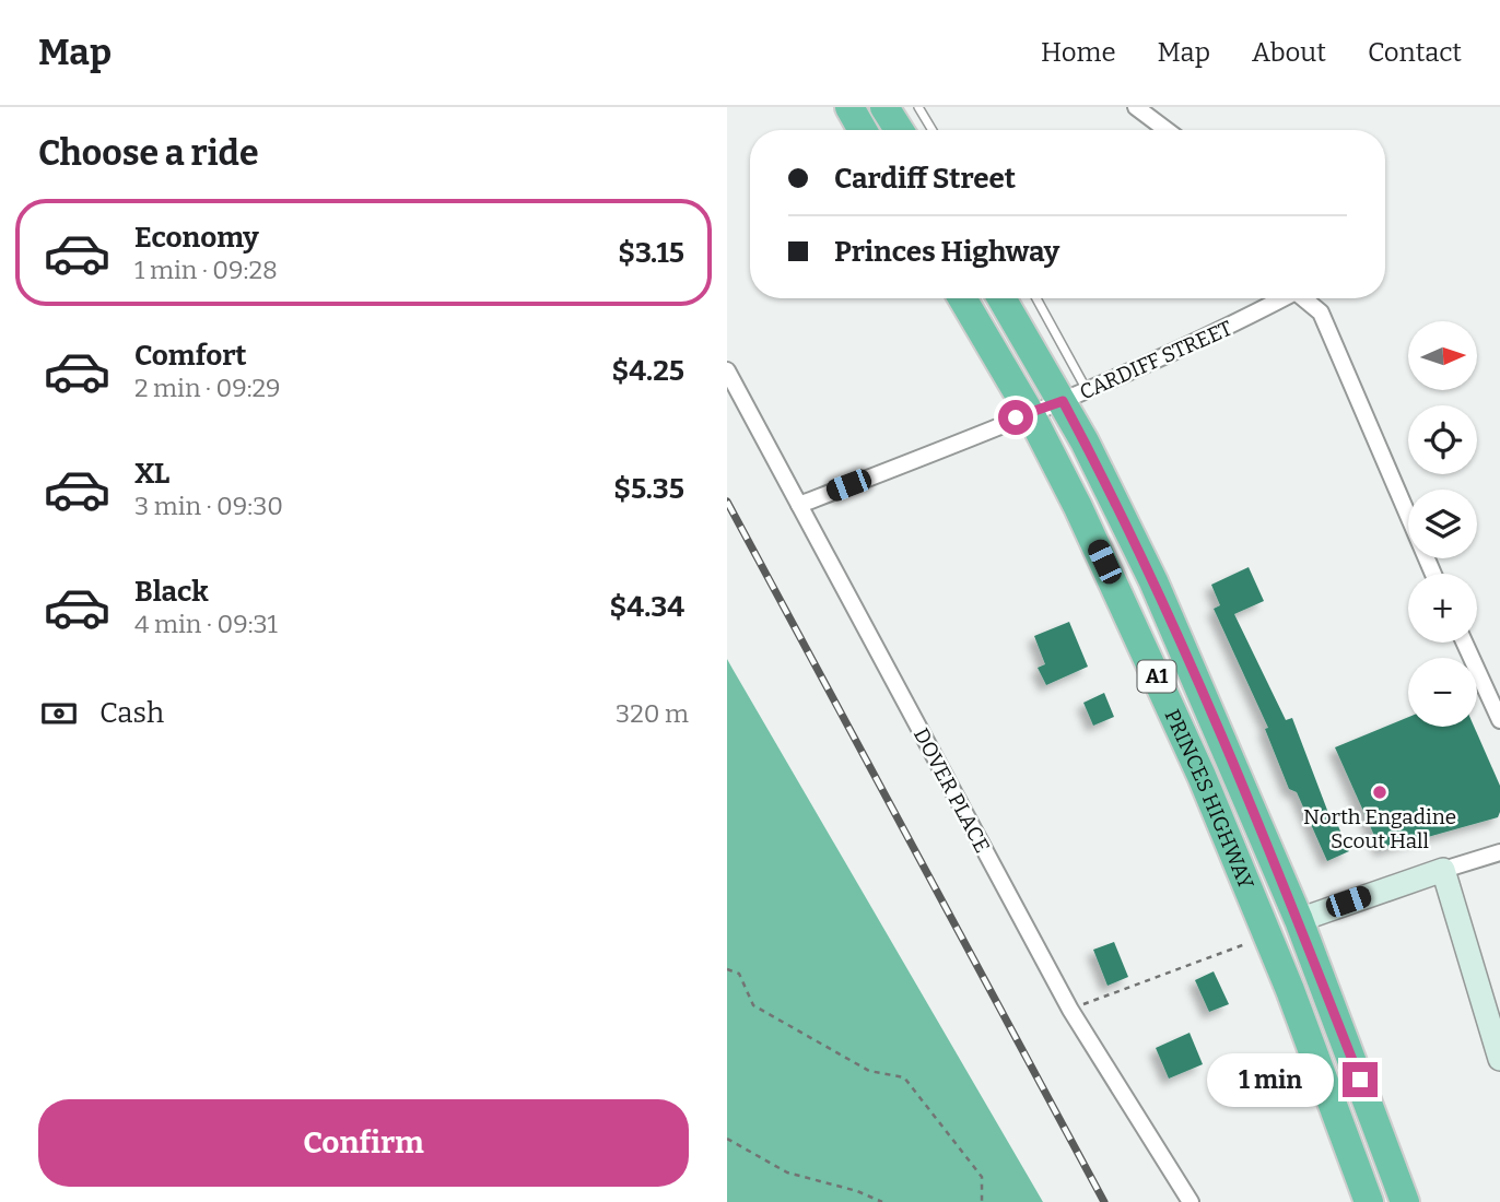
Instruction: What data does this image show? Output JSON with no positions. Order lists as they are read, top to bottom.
{
  "streets": {
    "highway": ["A1", "PRINCES HIGHWAY"],
    "street": ["CARDIFF STREET", "DOVER PLACE"]
  },
  "crossings": [
    ["CARDIFF STREET", "DOVER PLACE"],
    ["CARDIFF STREET", "PRINCES HIGHWAY"]
  ],
  "places": ["North Engadine Scout Hall"],
  "north": "right",
  "page": {
    "header": "Map",
    "nav": [
      "Home",
      "Map",
      "About",
      "Contact"
    ],
    "heading": "Choose a ride",
    "banner": ["Cardiff Street", "Princes Highway"],
    "list": [
      {
        "name": "Economy",
        "note": "1 min · 09:28",
        "value": "$3.15"
      },
      {
        "name": "Comfort",
        "note": "2 min · 09:29",
        "value": "$4.25"
      },
      {
        "name": "XL",
        "note": "3 min · 09:30",
        "value": "$5.35"
      },
      {
        "name": "Black",
        "note": "4 min · 09:31",
        "value": "$4.34"
      }
    ],
    "map_buttons": ["+", "−"],
    "pay": ["Cash", "320 m"],
    "bubble": "1 min",
    "buttons": "Confirm"
  }
}
